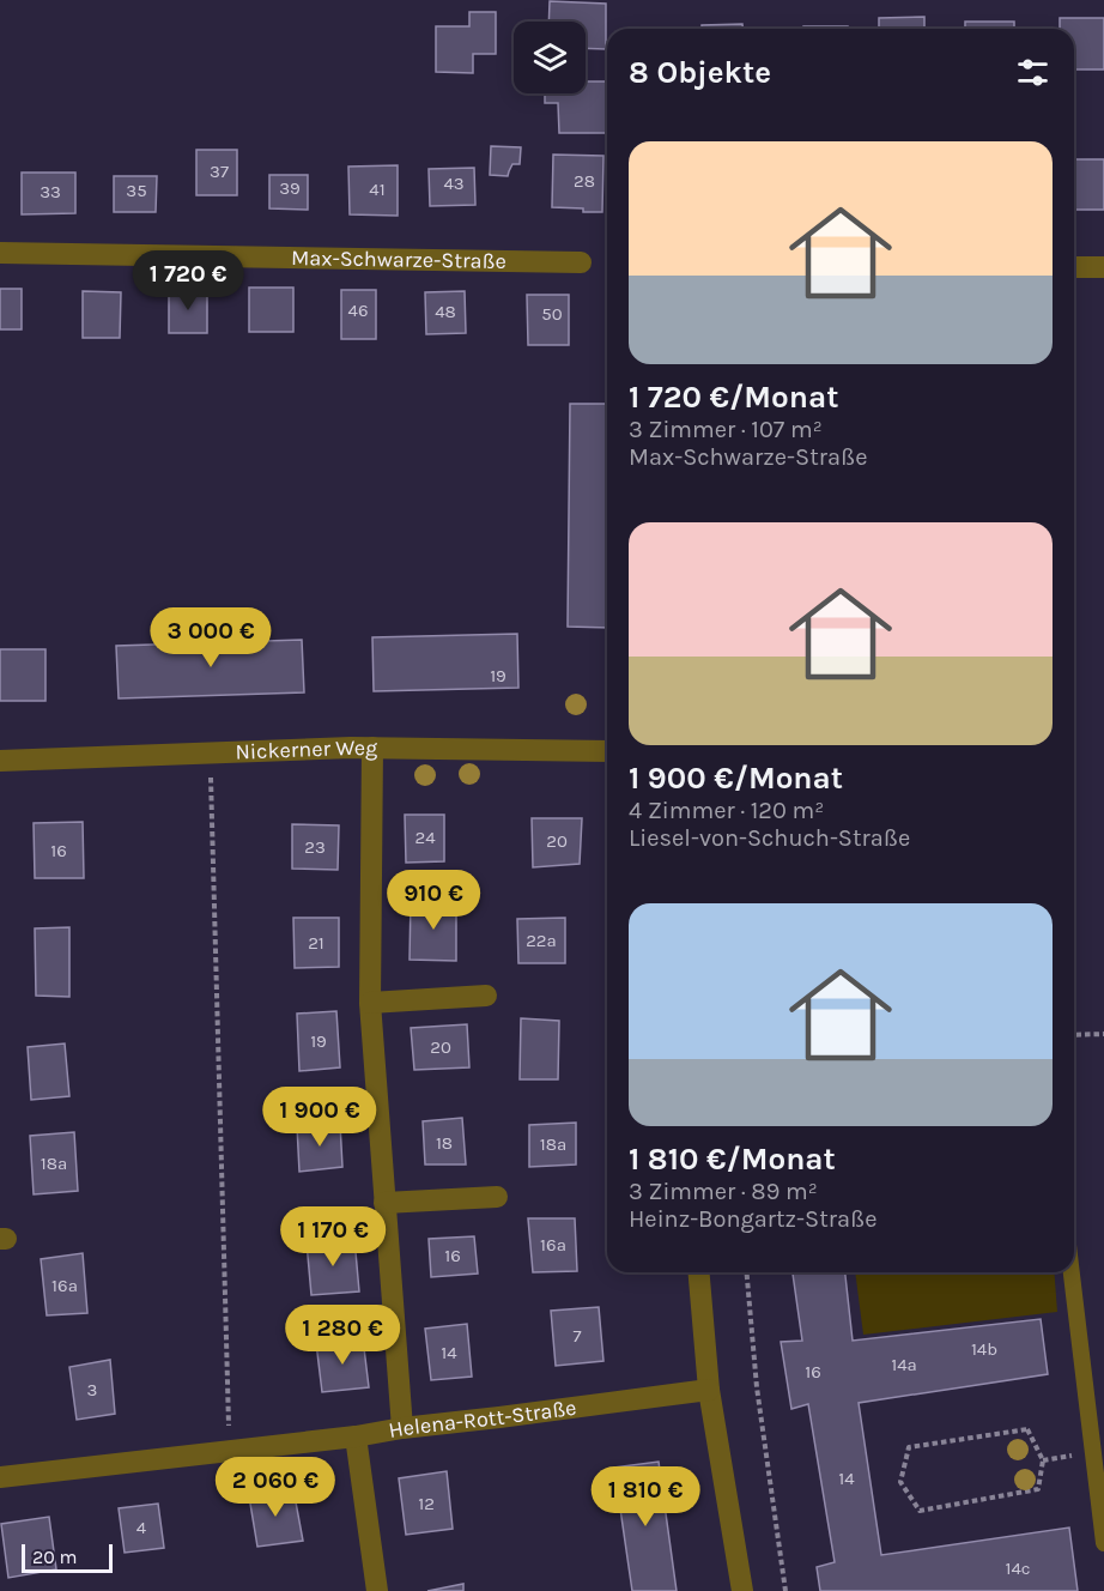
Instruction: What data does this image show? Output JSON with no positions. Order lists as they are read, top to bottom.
{
  "streets": {
    "street": ["Max-Schwarze-Straße", "Nickerner Weg", "Helena-Rott-Straße"]
  },
  "house_numbers": [
    "37",
    "28",
    "43",
    "39",
    "41",
    "35",
    "33",
    "46",
    "48",
    "50",
    "19",
    "24",
    "20",
    "23",
    "16",
    "22a",
    "21",
    "19",
    "20",
    "18",
    "18a",
    "18a",
    "16a",
    "16",
    "16a",
    "7",
    "14b",
    "14",
    "14a",
    "16",
    "3",
    "14",
    "12",
    "4",
    "14c"
  ],
  "scale_bar": "20 m",
  "page": {
    "heading": "8 Objekte",
    "list": [
      {
        "name": "1 720 €/Monat",
        "note": "3 Zimmer · 107 m² · Max-Schwarze-Straße"
      },
      {
        "name": "1 900 €/Monat",
        "note": "4 Zimmer · 120 m² · Liesel-von-Schuch-Straße"
      },
      {
        "name": "1 810 €/Monat",
        "note": "3 Zimmer · 89 m² · Heinz-Bongartz-Straße"
      }
    ],
    "price": [
      "1 720 €",
      "3 000 €",
      "910 €",
      "1 900 €",
      "1 170 €",
      "1 280 €",
      "2 060 €",
      "1 810 €"
    ],
    "scale": "20 m"
  }
}
